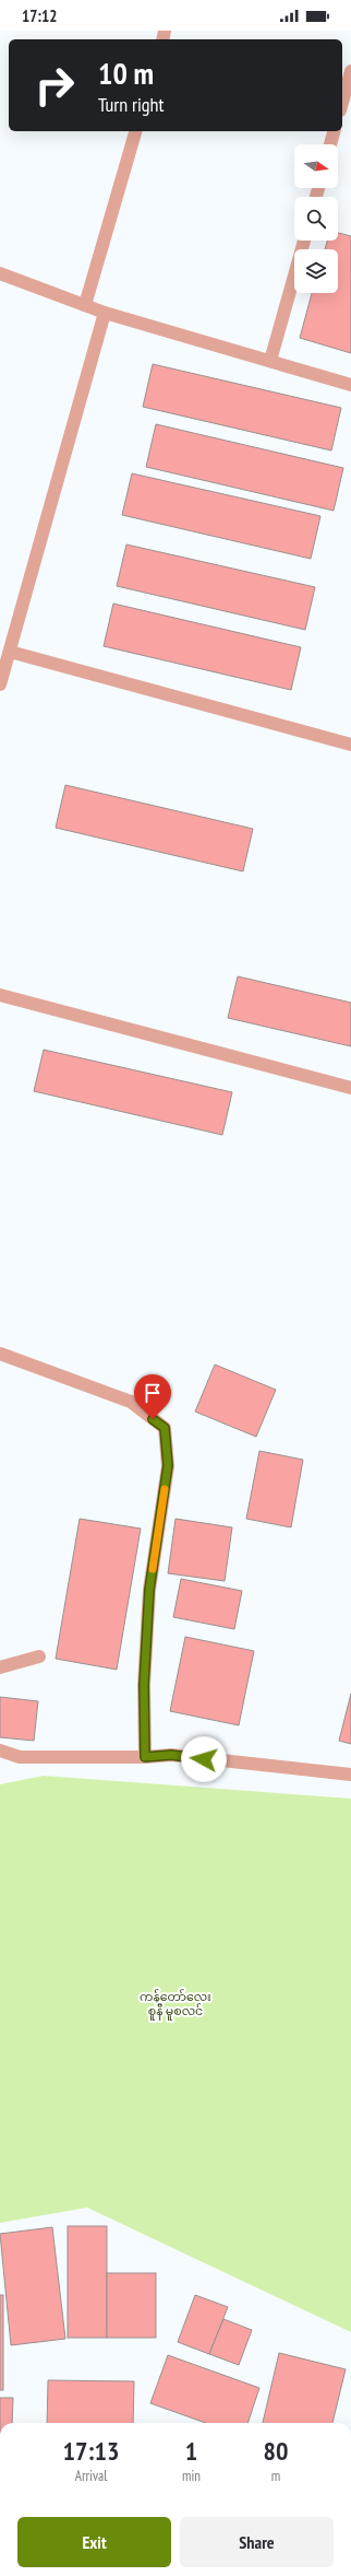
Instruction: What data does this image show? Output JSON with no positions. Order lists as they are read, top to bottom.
{
  "parks": ["ကန်တော်လေး စူနီ မူစလင်"],
  "north": "right",
  "page": {
    "status": "17:12",
    "turn": ["10 m", "Turn right"],
    "eta": [
      "17:13",
      "Arrival",
      "1",
      "min",
      "80",
      "m"
    ],
    "buttons": ["Exit", "Share"]
  }
}
